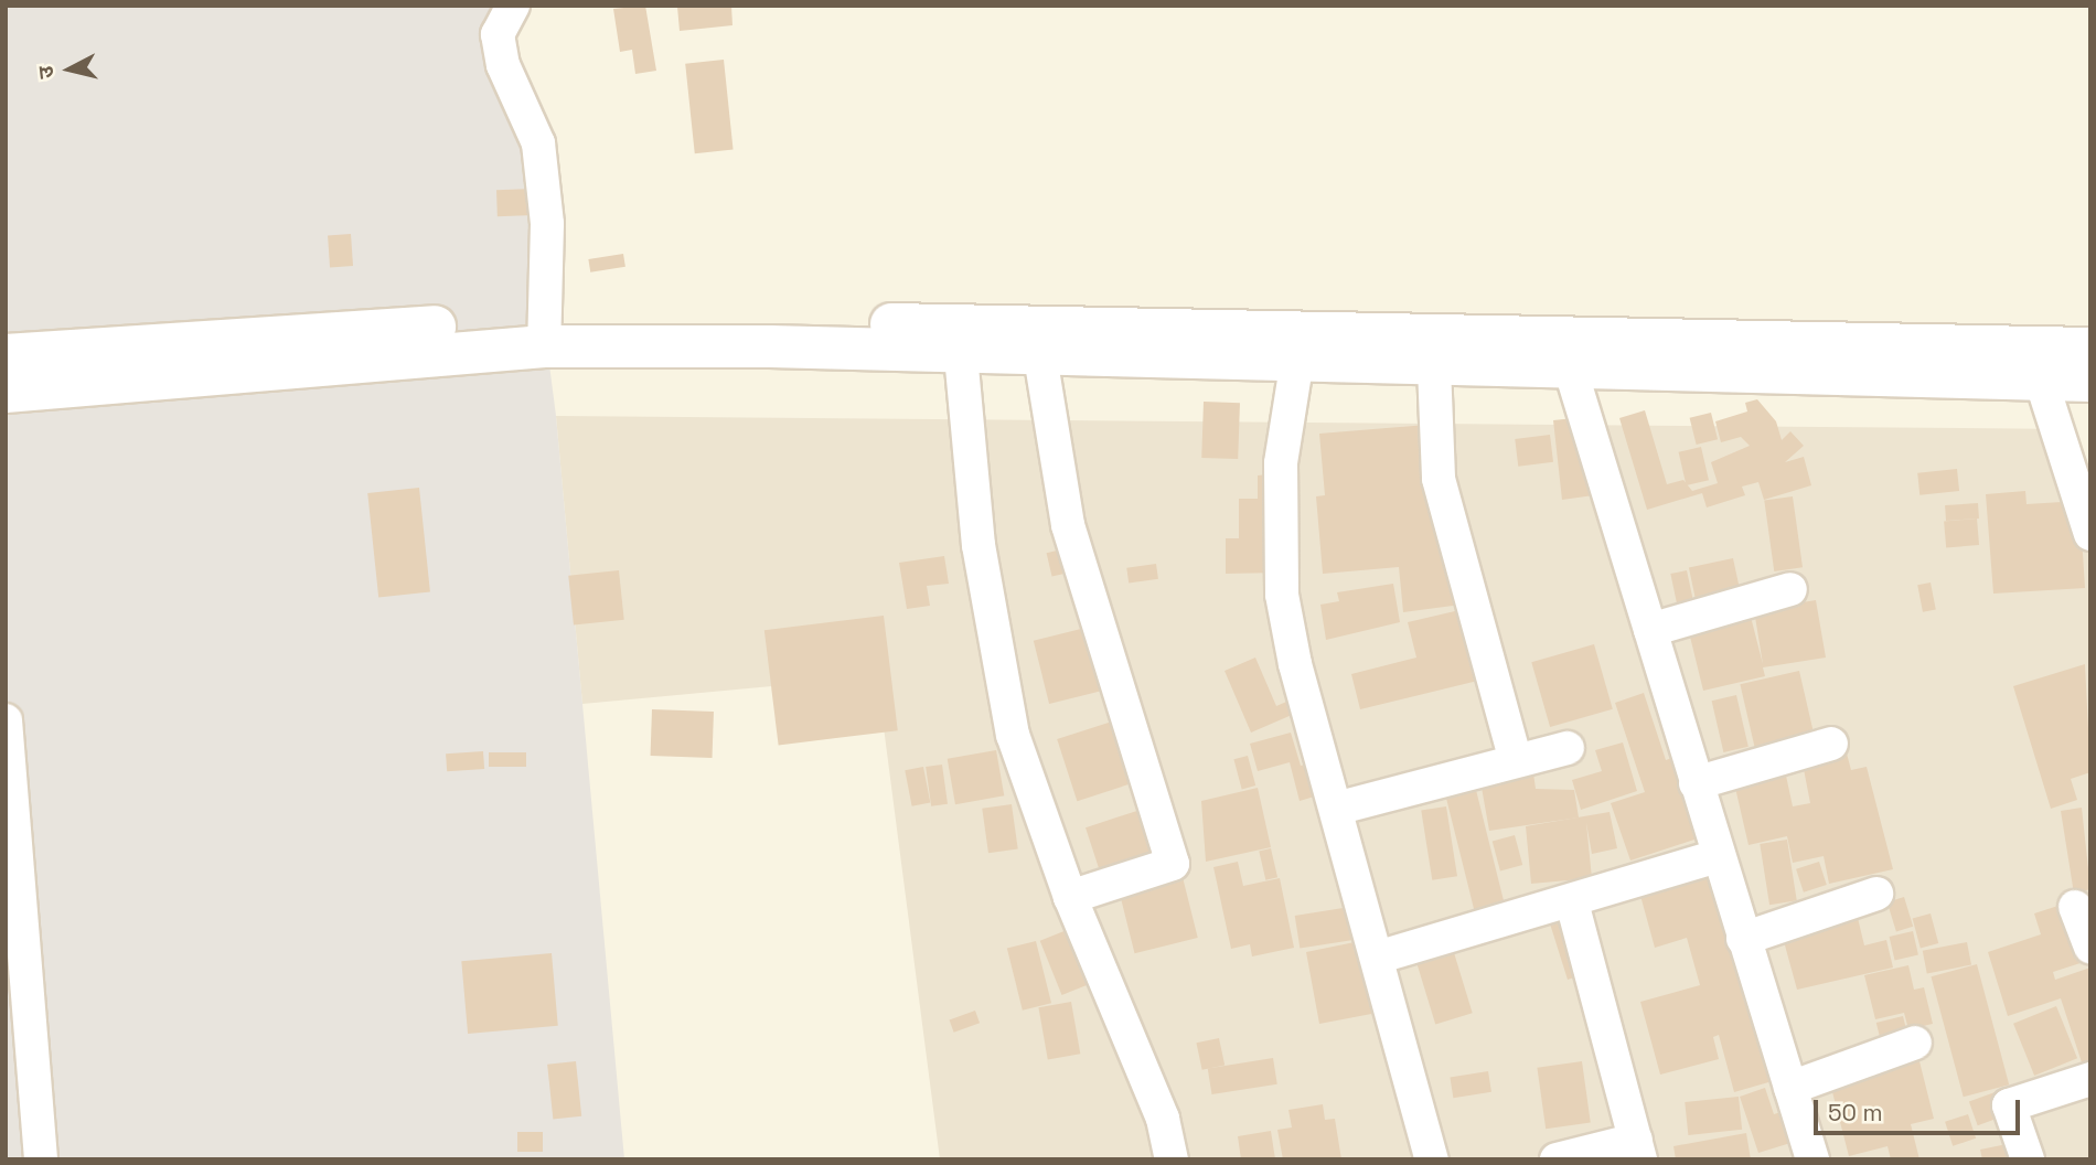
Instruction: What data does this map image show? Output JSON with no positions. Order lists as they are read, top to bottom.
{
  "scale_bar": "50 m",
  "north": "left"
}
